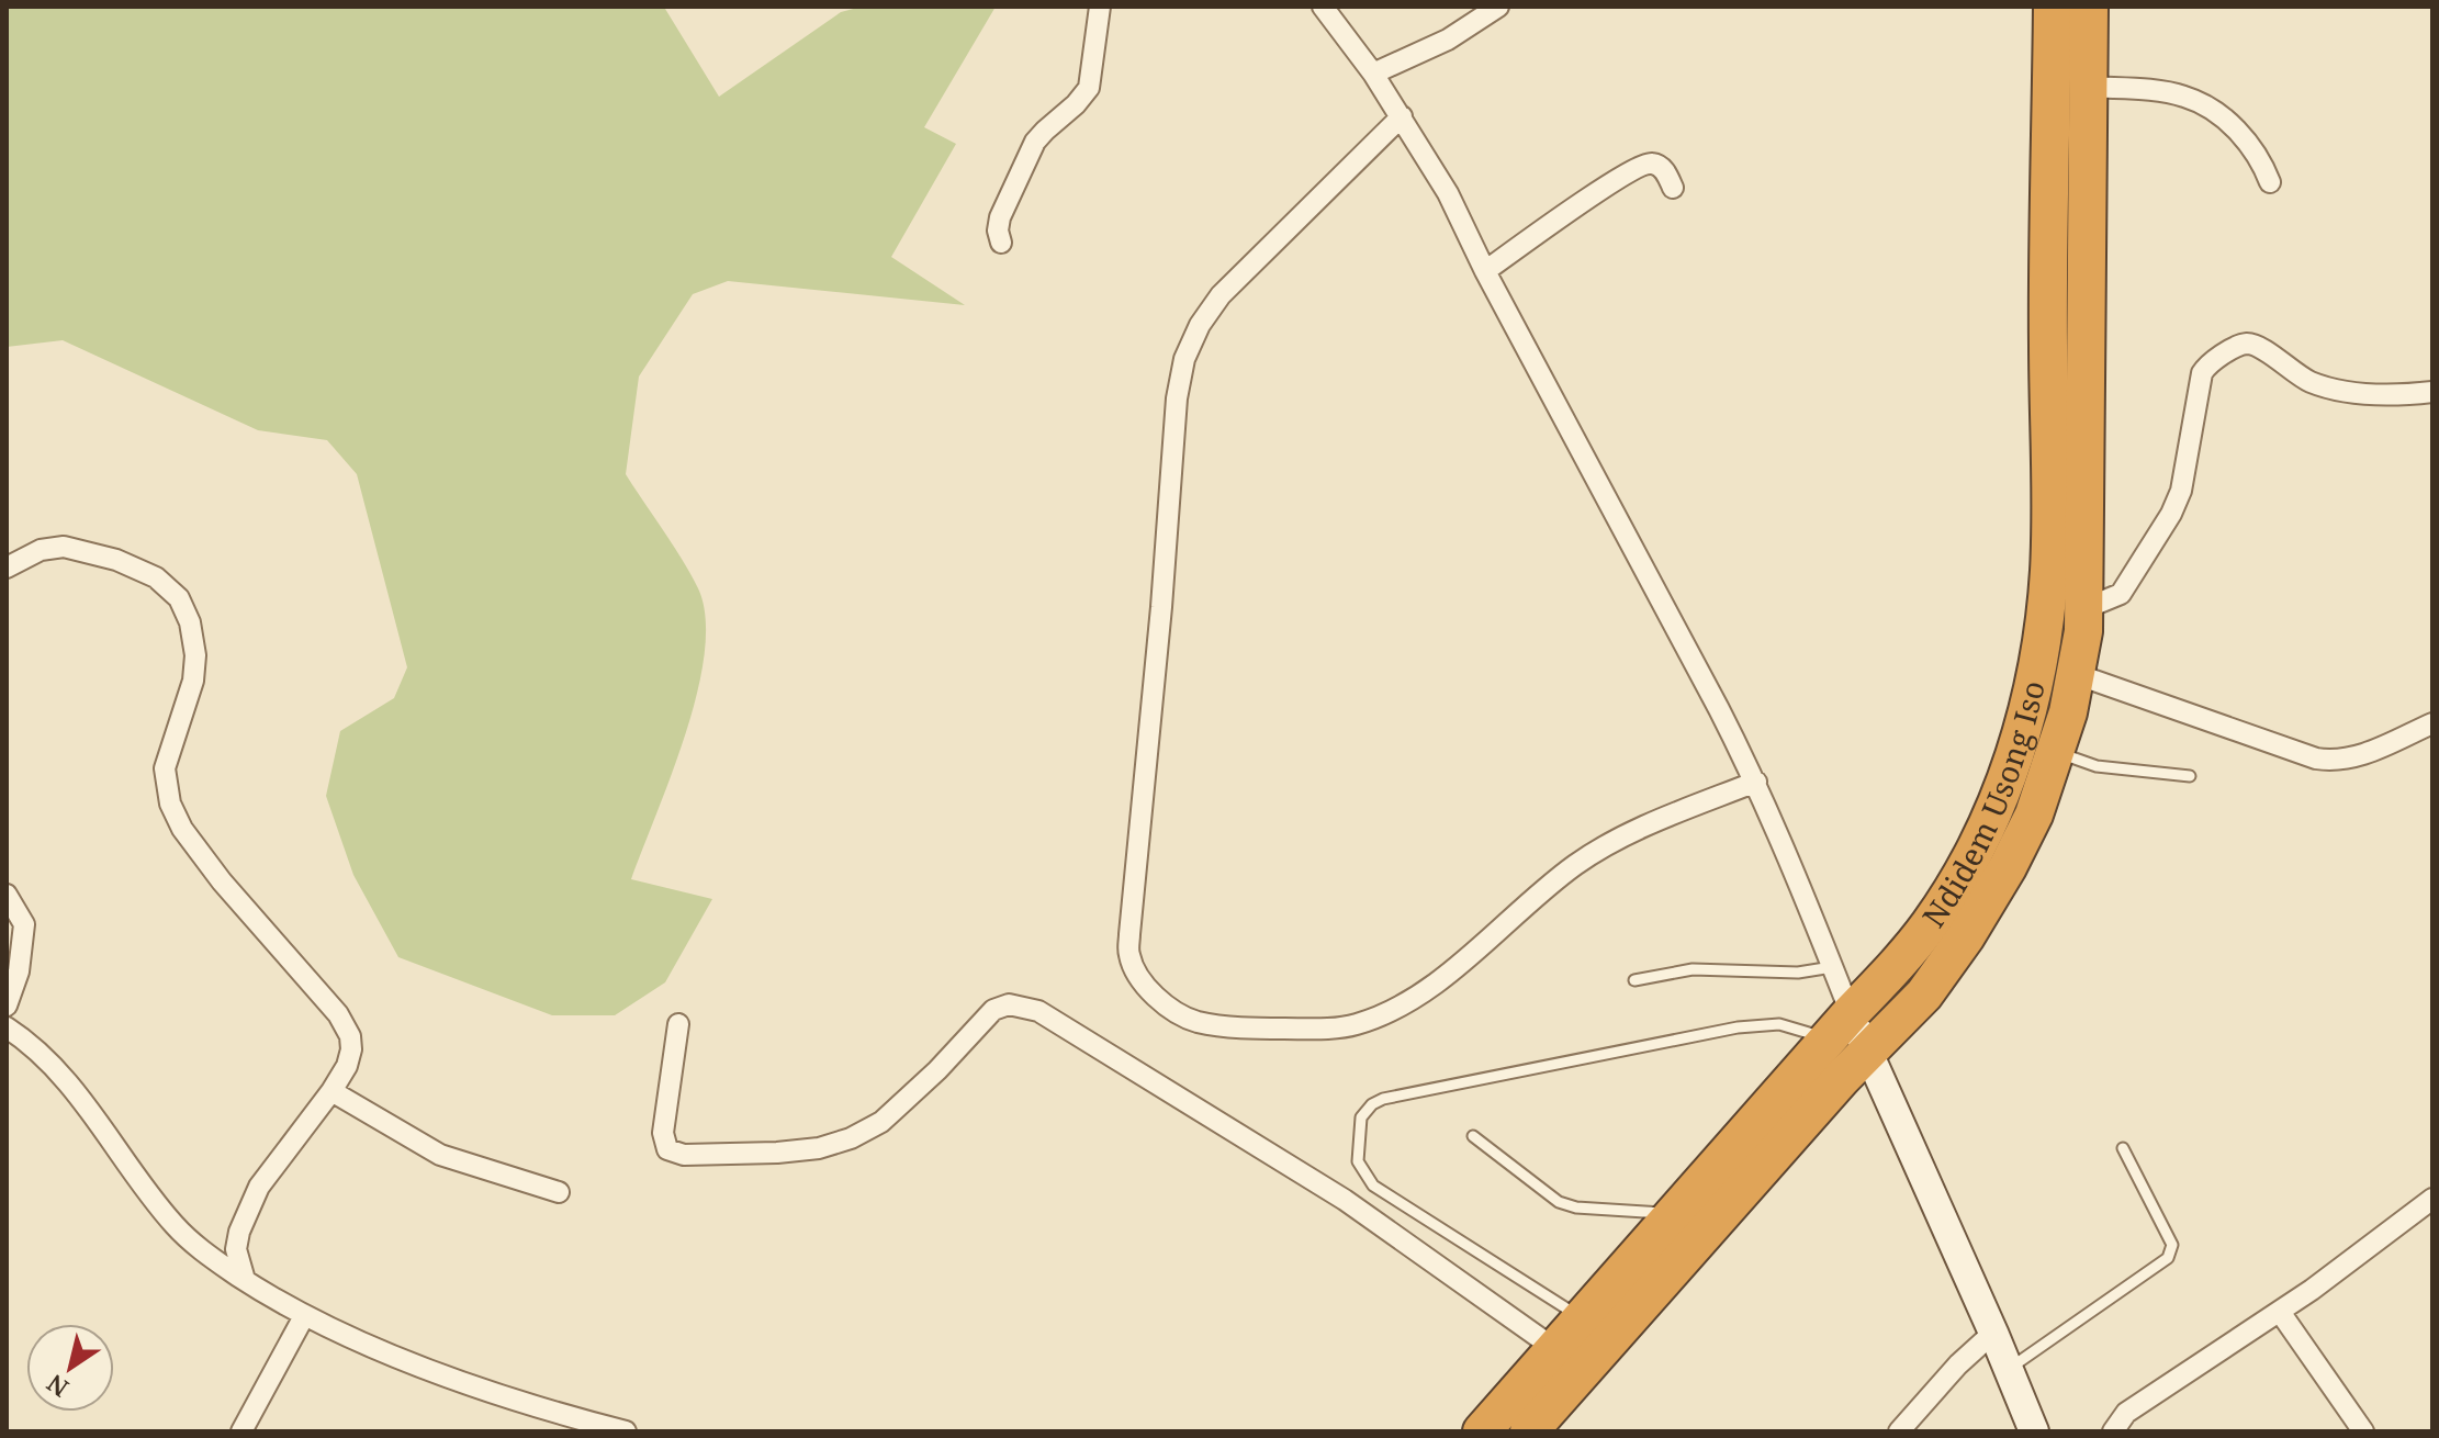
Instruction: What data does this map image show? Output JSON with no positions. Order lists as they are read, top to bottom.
{
  "streets": {
    "highway": ["Ndidem Usong Iso"]
  },
  "north": "bottom left"
}
